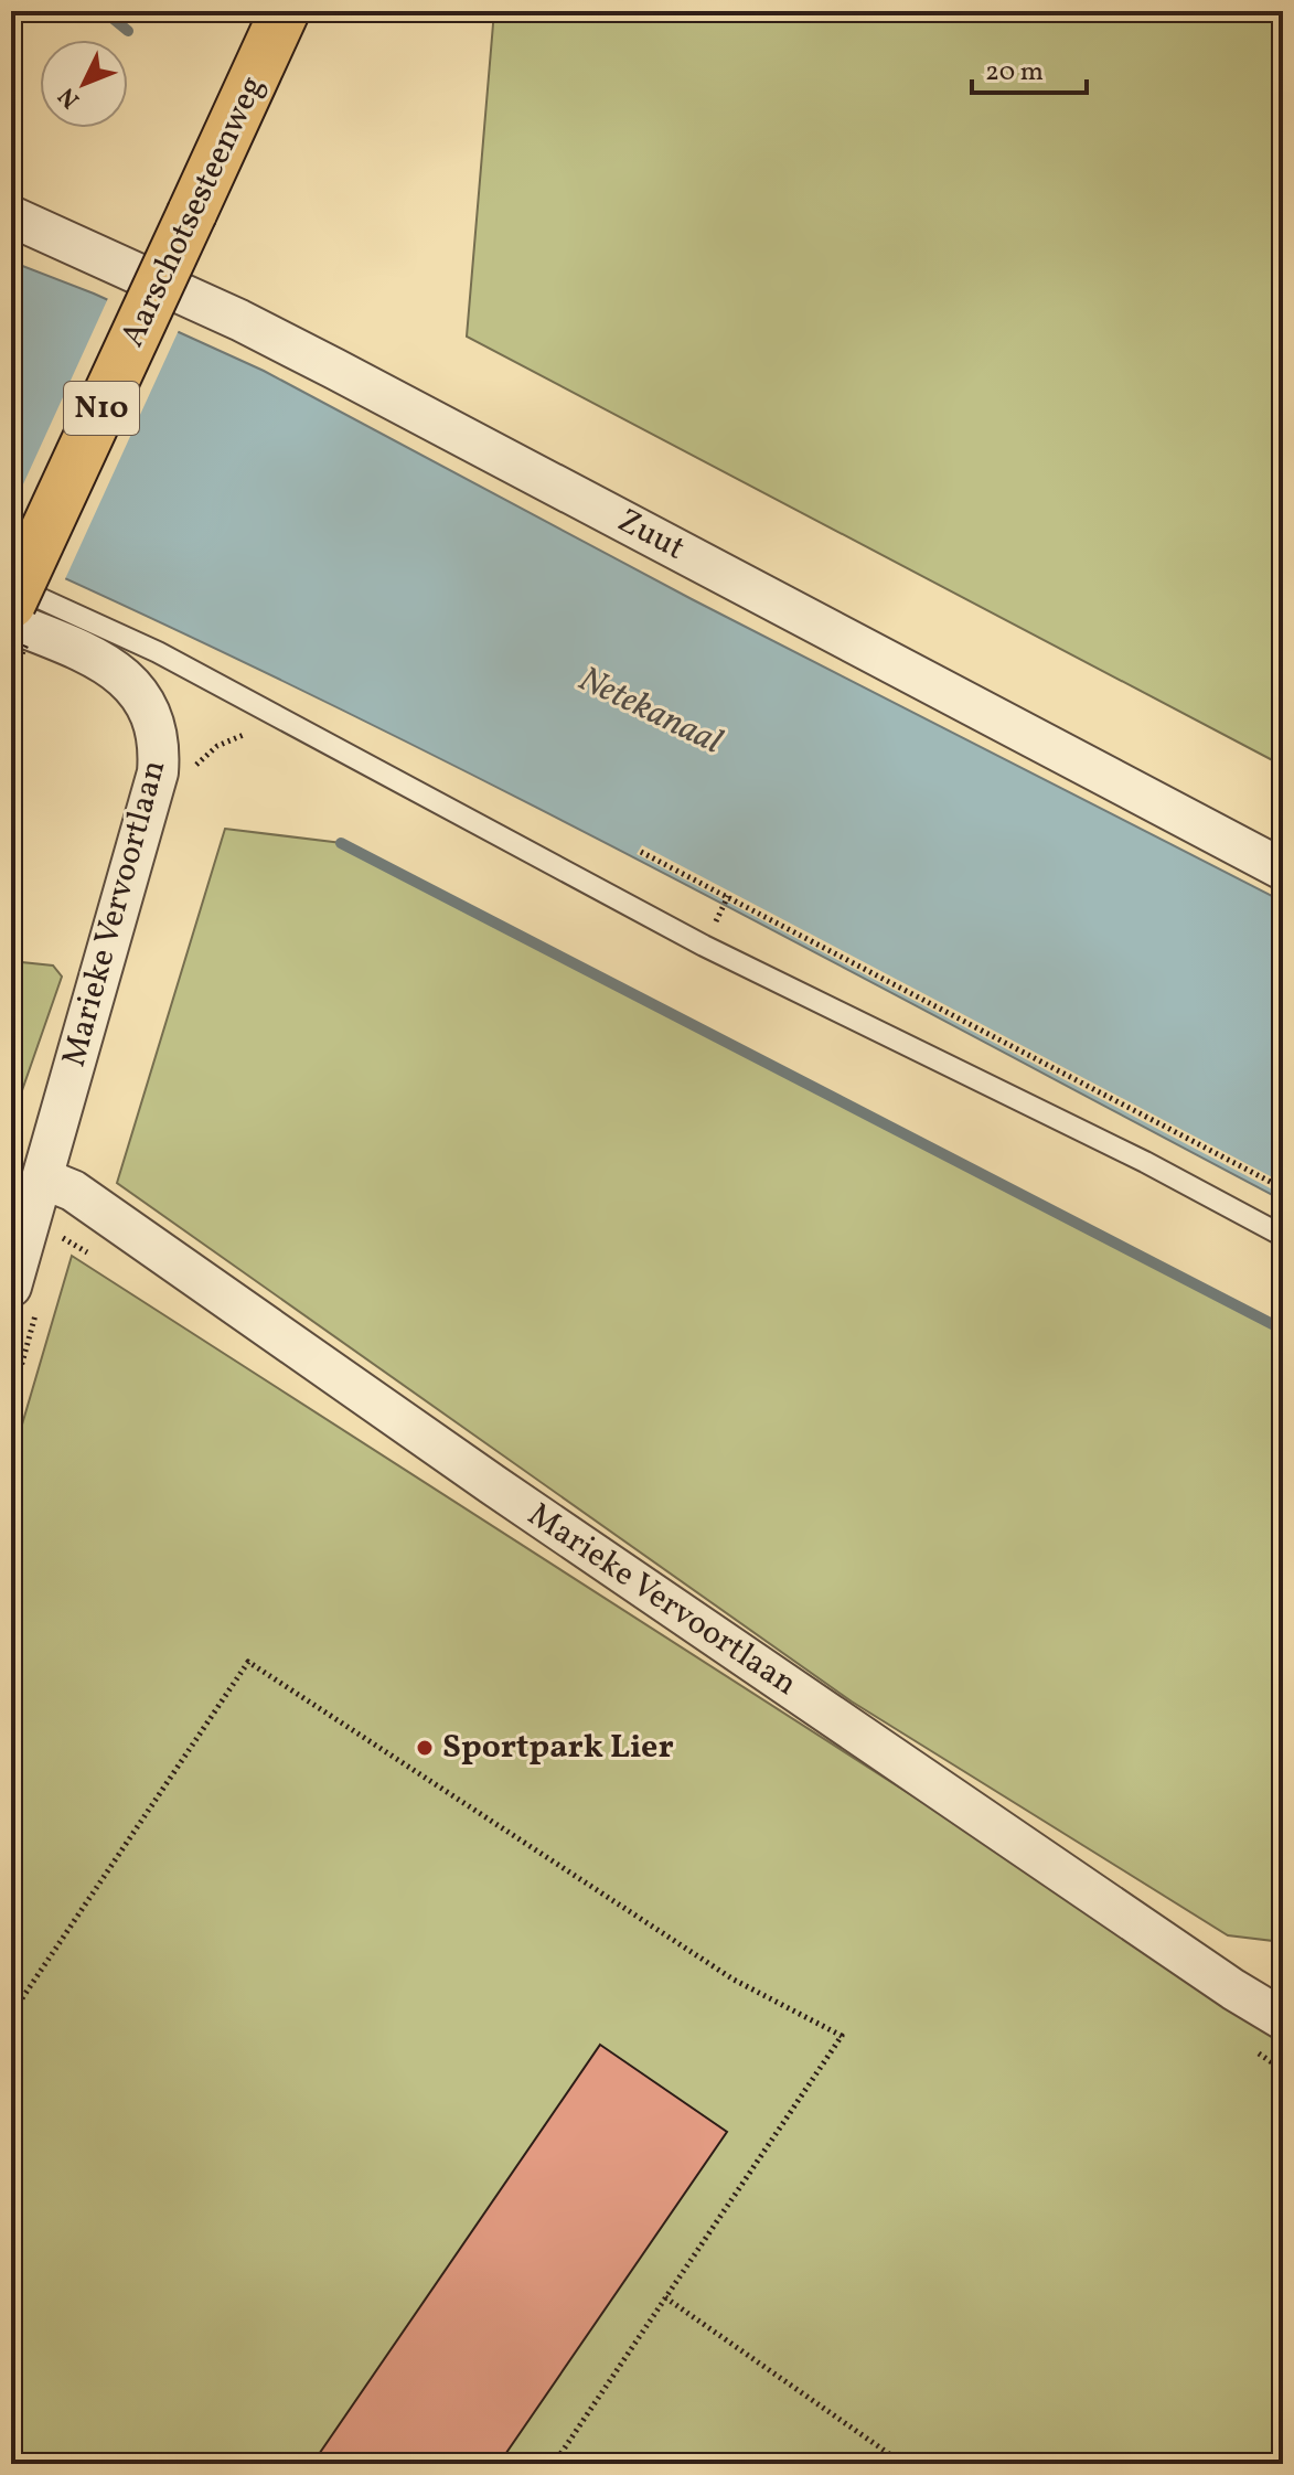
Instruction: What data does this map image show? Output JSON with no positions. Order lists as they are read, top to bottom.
{
  "streets": {
    "main road": ["Aarschotsesteenweg", "N10"],
    "street": ["Zuut", "Marieke Vervoortlaan"]
  },
  "water": ["Netekanaal"],
  "places": ["Sportpark Lier"],
  "scale_bar": "20 m",
  "north": "bottom left"
}
